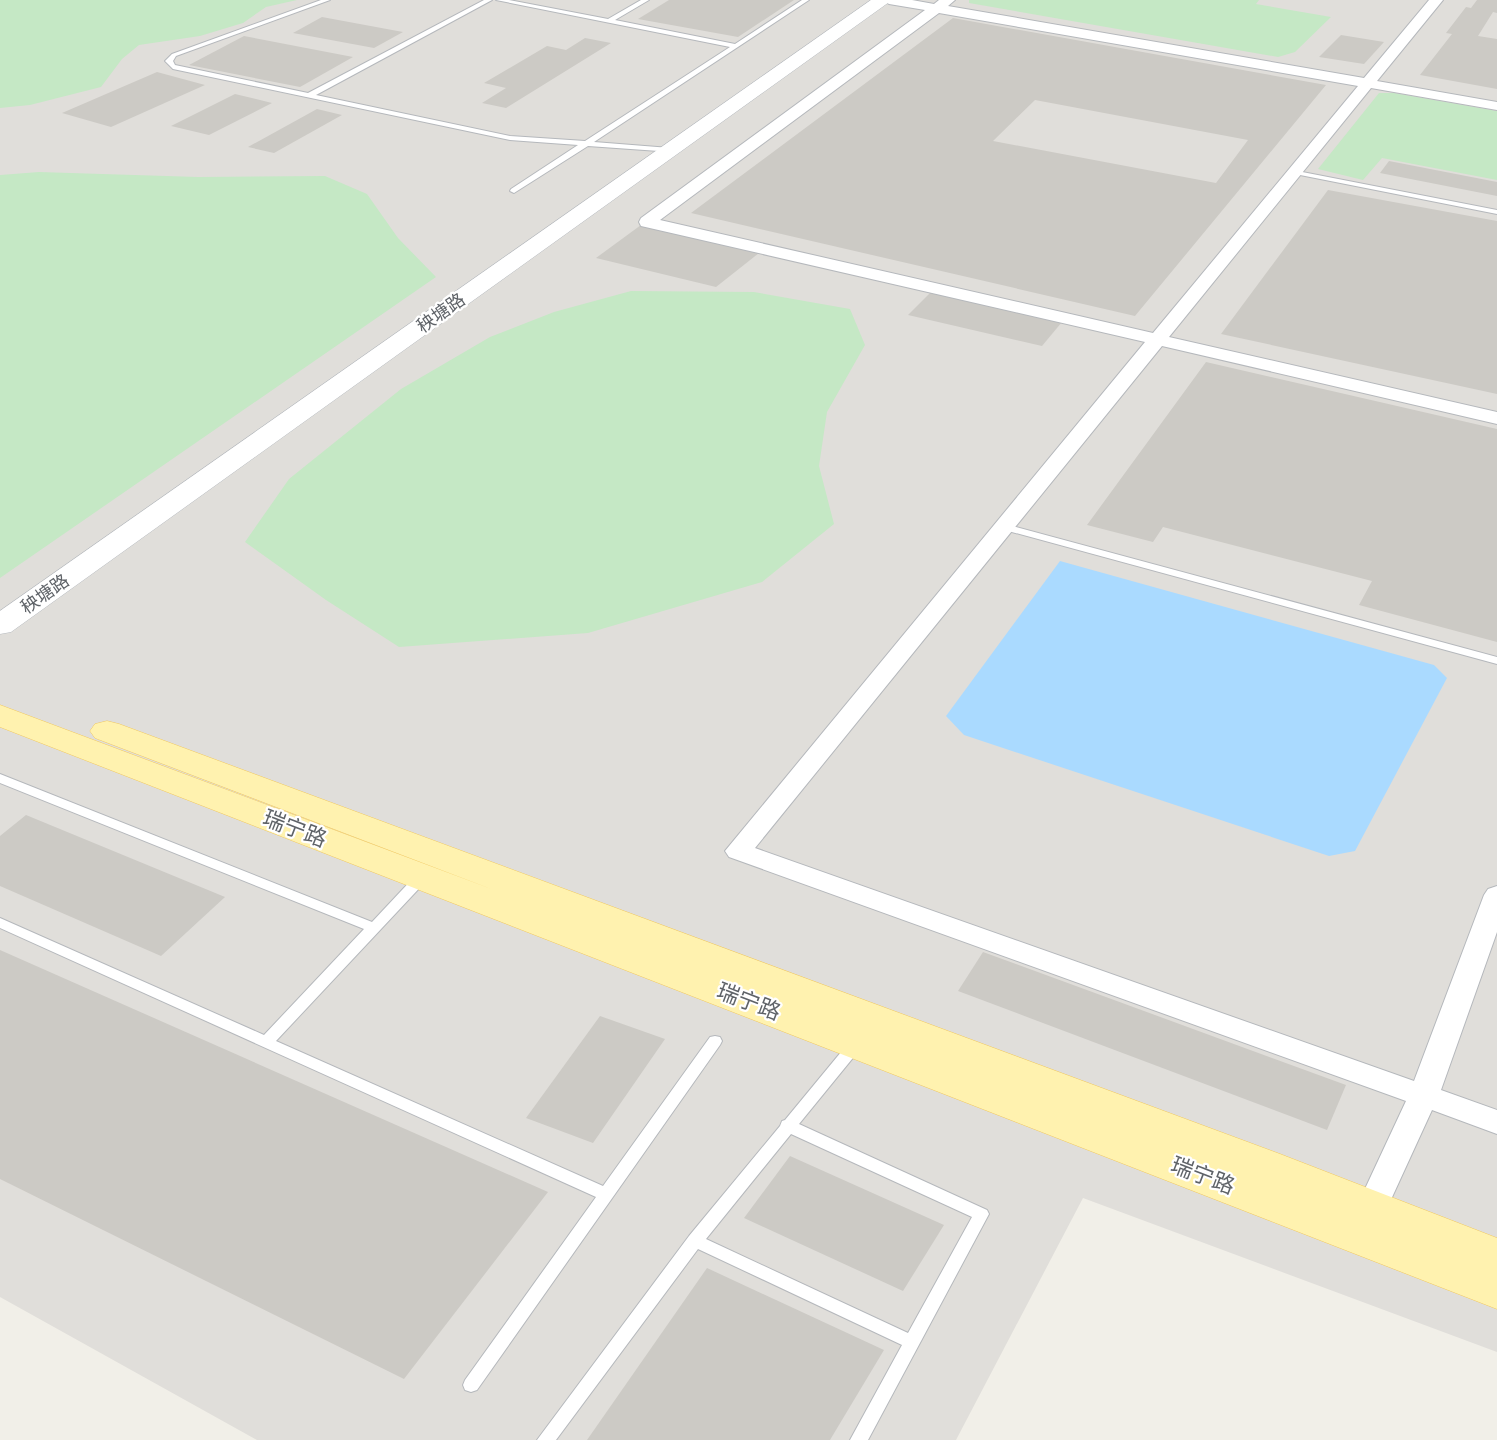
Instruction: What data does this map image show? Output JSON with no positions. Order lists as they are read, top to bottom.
{
  "streets": {
    "main road": ["秧塘路", "瑞宁路"]
  }
}
